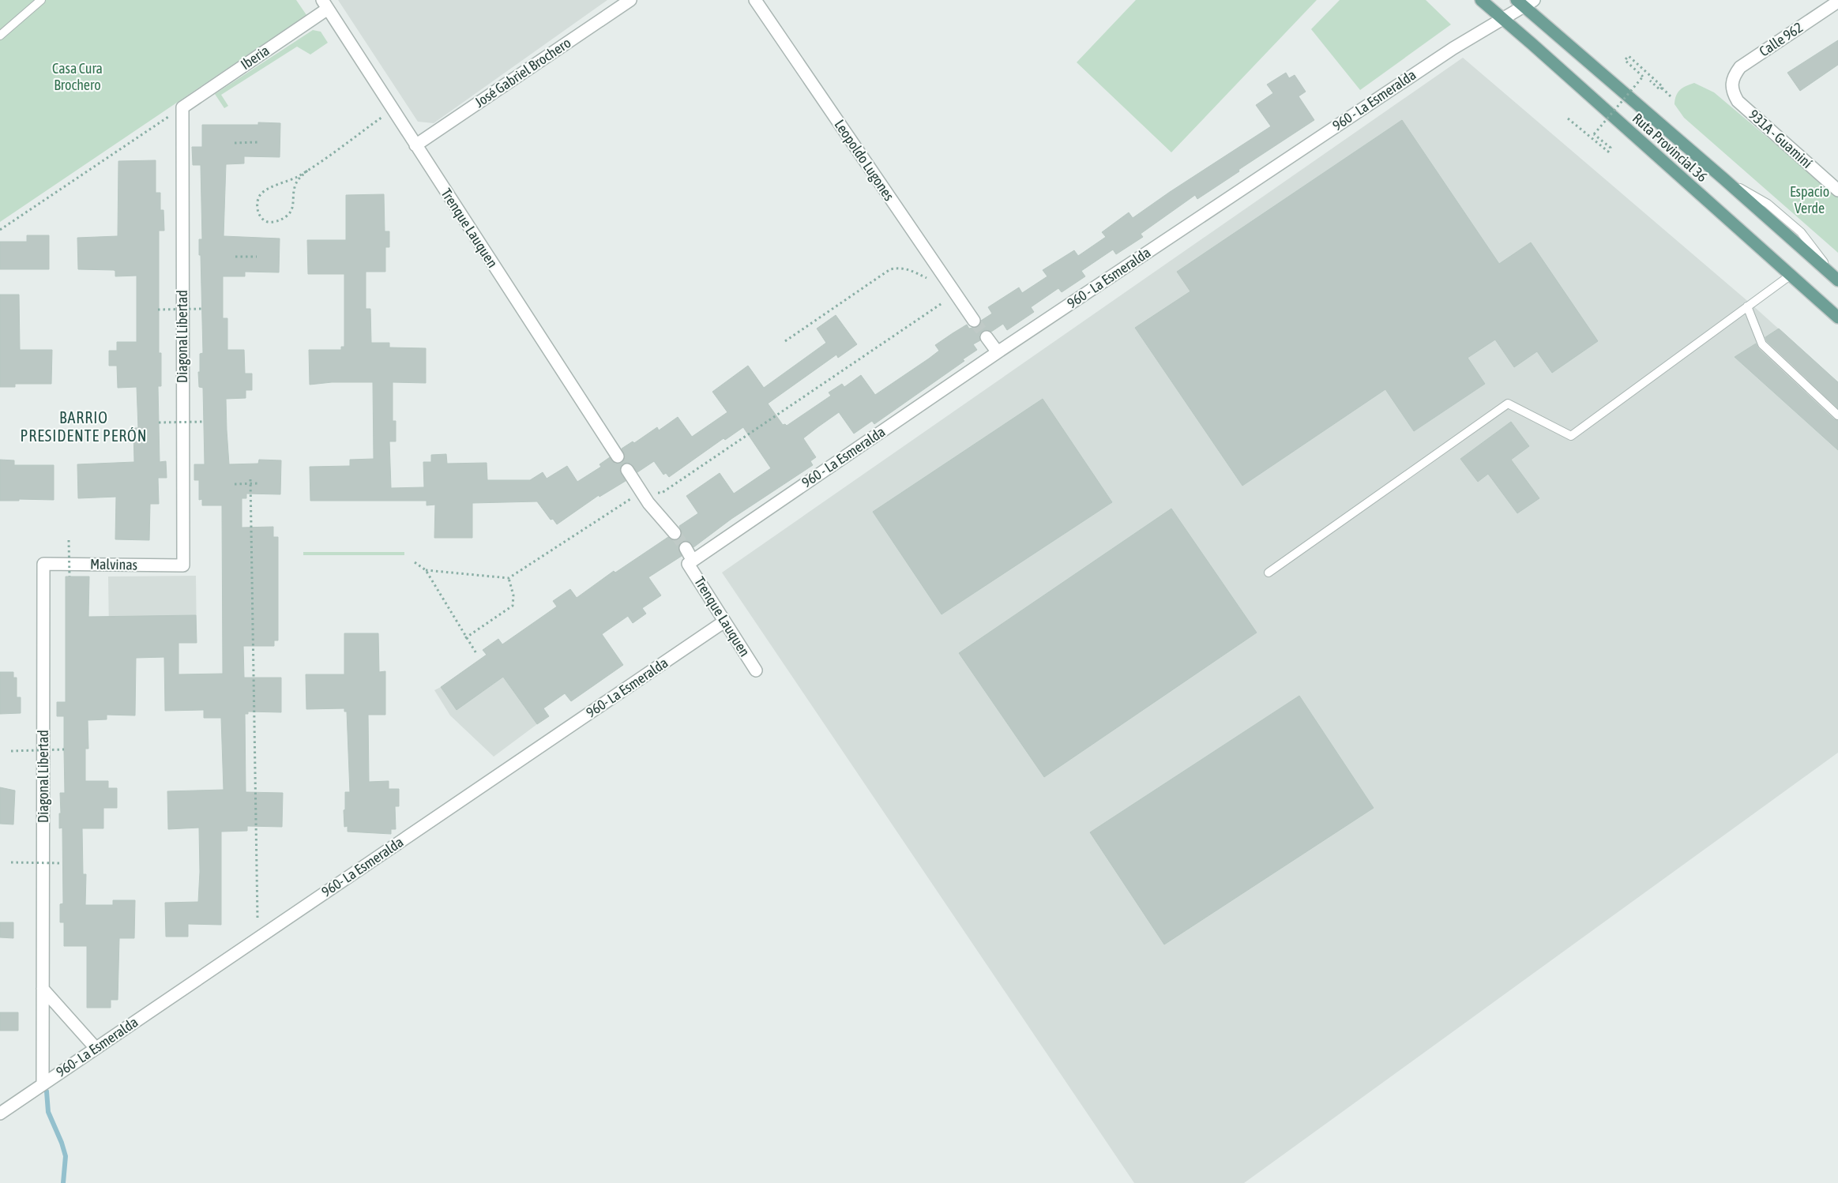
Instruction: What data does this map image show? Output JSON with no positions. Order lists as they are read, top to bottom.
{
  "streets": {
    "main road": ["Ruta Provincial 36"],
    "street": [
      "Calle 962",
      "Iberia",
      "José Gabriel Brochero",
      "960 - La Esmeralda",
      "931A - Guaminí",
      "Leopoldo Lugones",
      "Trenque Lauquen",
      "Diagonal Libertad",
      "Malvinas",
      "960- La Esmeralda"
    ]
  },
  "crossings": [
    ["Calle 962", "931A - Guaminí"],
    ["Iberia", "Trenque Lauquen"],
    ["Iberia", "Diagonal Libertad"],
    ["José Gabriel Brochero", "Trenque Lauquen"],
    ["960 - La Esmeralda", "Ruta Provincial 36"],
    ["960 - La Esmeralda", "Trenque Lauquen"],
    ["Trenque Lauquen", "960- La Esmeralda"],
    ["Diagonal Libertad", "Malvinas"],
    ["Diagonal Libertad", "960- La Esmeralda"]
  ],
  "districts": ["BARRIO PRESIDENTE PERÓN"],
  "parks": ["Casa Cura Brochero", "Espacio Verde"]
}
